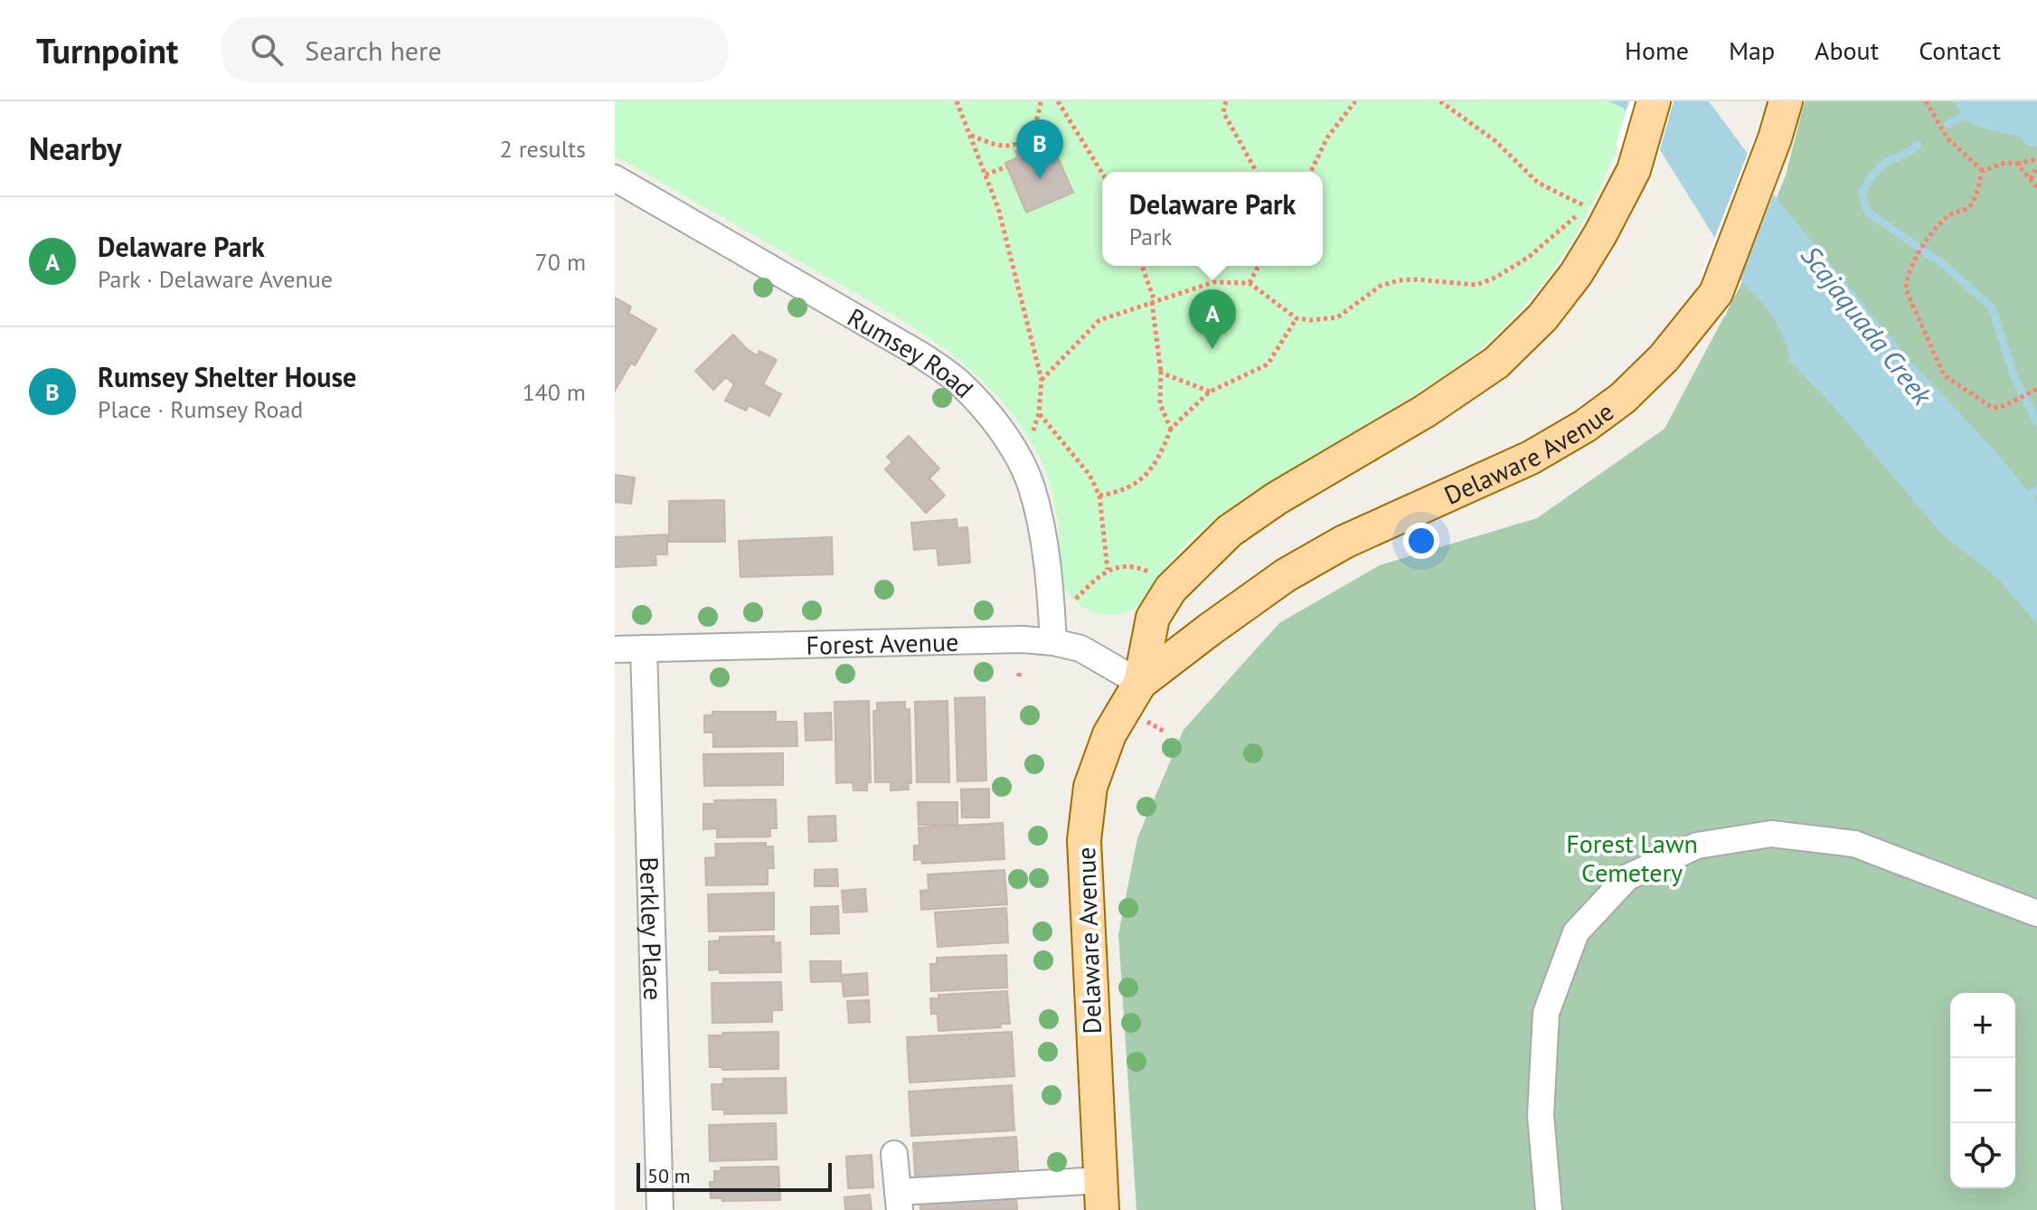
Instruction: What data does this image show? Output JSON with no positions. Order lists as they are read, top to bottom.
{
  "streets": {
    "main road": ["Delaware Avenue"],
    "street": ["Rumsey Road", "Forest Avenue", "Berkley Place"]
  },
  "crossings": [
    ["Rumsey Road", "Forest Avenue"],
    ["Delaware Avenue", "Forest Avenue"],
    ["Forest Avenue", "Berkley Place"]
  ],
  "water": ["Scajaquada Creek"],
  "parks": ["Forest Lawn Cemetery"],
  "scale_bar": "50 m",
  "page": {
    "header": "Turnpoint",
    "search": "Search here",
    "nav": [
      "Home",
      "Map",
      "About",
      "Contact"
    ],
    "heading": ["Nearby", "2 results"],
    "pins": ["B", "A"],
    "popup": ["Delaware Park", "Park"],
    "list": [
      {
        "mark": "A",
        "name": "Delaware Park",
        "note": "Park · Delaware Avenue",
        "value": "70 m"
      },
      {
        "mark": "B",
        "name": "Rumsey Shelter House",
        "note": "Place · Rumsey Road",
        "value": "140 m"
      }
    ],
    "map_buttons": ["+", "−"],
    "scale": "50 m"
  }
}
